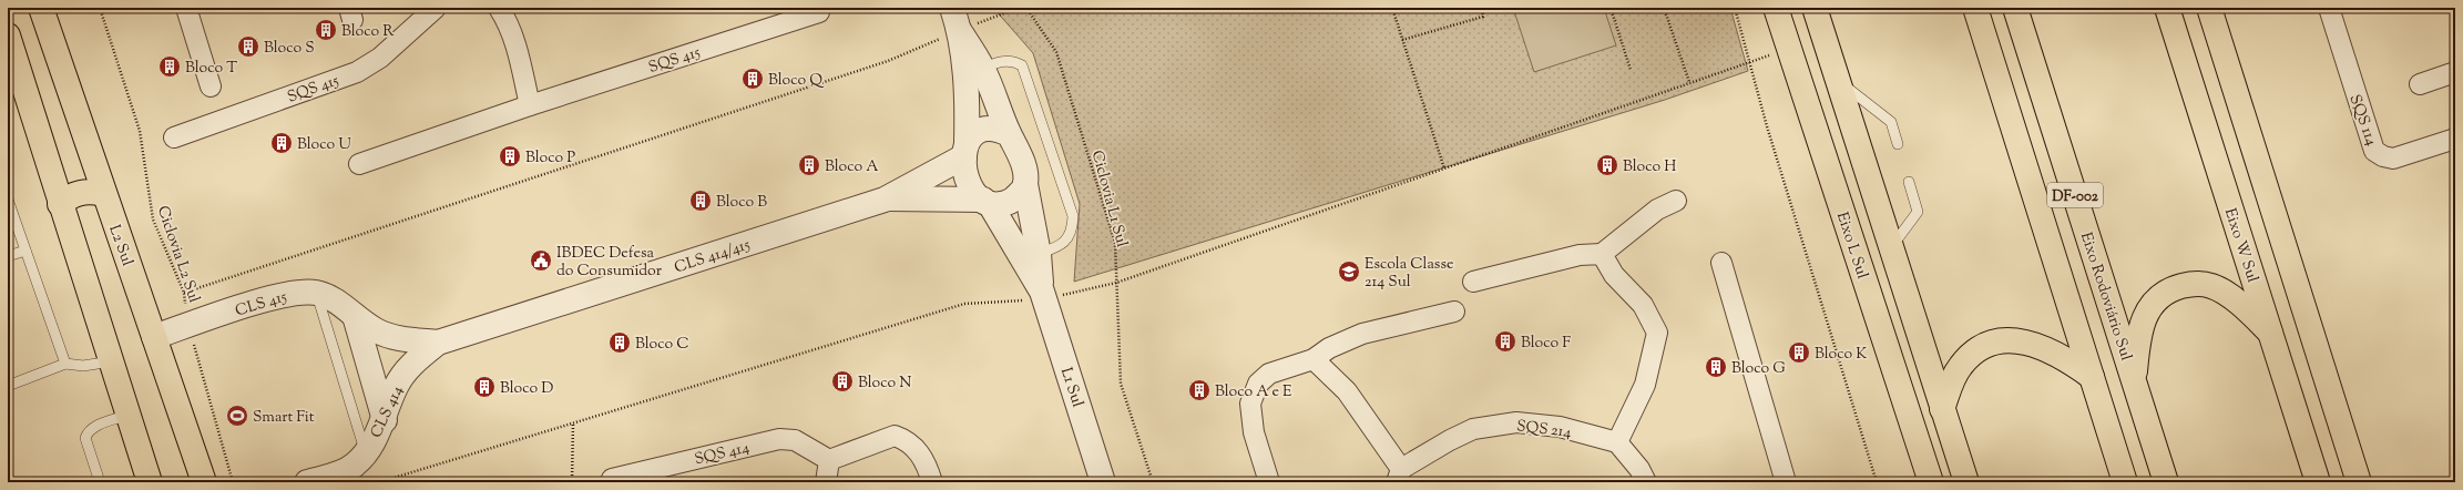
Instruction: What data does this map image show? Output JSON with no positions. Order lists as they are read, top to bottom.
{
  "streets": {
    "main road": [
      "DF-002",
      "L2 Sul",
      "Eixo L Sul",
      "Eixo W Sul",
      "Eixo Rodoviário Sul"
    ],
    "street": [
      "SQS 415",
      "SQS 114",
      "CLS 414/415",
      "CLS 415",
      "L1 Sul",
      "CLS 414",
      "SQS 214",
      "SQS 414"
    ],
    "path": ["Ciclovia L1 Sul", "Ciclovia L2 Sul"]
  },
  "crossings": [
    ["L2 Sul", "CLS 415"],
    ["Ciclovia L2 Sul", "CLS 415"],
    ["CLS 414/415", "CLS 415"],
    ["CLS 414/415", "L1 Sul"],
    ["CLS 414/415", "CLS 414"],
    ["CLS 415", "CLS 414"]
  ],
  "places": {
    "building": [
      "Bloco R",
      "Bloco S",
      "Bloco T",
      "Bloco Q",
      "Bloco U",
      "Bloco P",
      "Bloco A",
      "Bloco H",
      "Bloco B",
      "Bloco F",
      "Bloco C",
      "Bloco K",
      "Bloco G",
      "Bloco N",
      "Bloco D",
      "Bloco A e E"
    ],
    "public building": ["IBDEC Defesa do Consumidor"],
    "school or university": ["Escola Classe 214 Sul"],
    "sports": ["Smart Fit"]
  }
}
